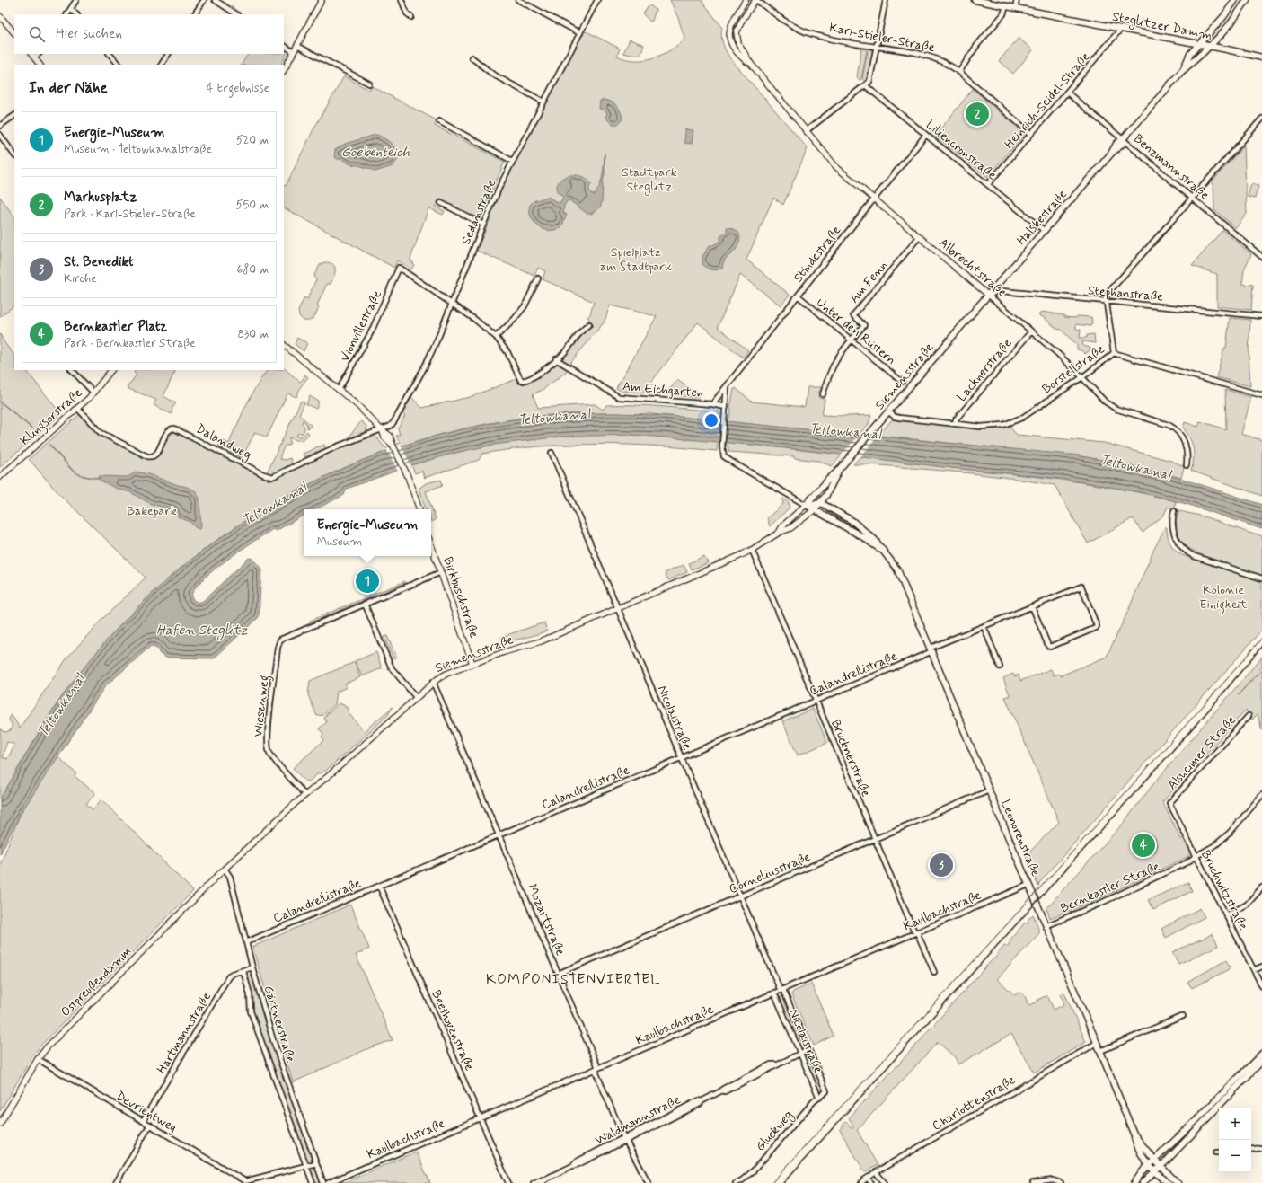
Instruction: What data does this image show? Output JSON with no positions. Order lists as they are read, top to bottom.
{
  "streets": {
    "main road": [
      "Steglitzer Damm",
      "Halskestraße",
      "Siemensstraße",
      "Leonorenstraße"
    ],
    "street": [
      "Karl-Stieler-Straße",
      "Heinrich-Seidel-Straße",
      "Liliencronstraße",
      "Benzmannstraße",
      "Sedanstraße",
      "Stindestraße",
      "Albrechtstraße",
      "Am Fenn",
      "Stephanstraße",
      "Vionvillestraße",
      "Unter den Rüstern",
      "Borstellstraße",
      "Lacknerstraße",
      "Am Eichgarten",
      "Klingsorstraße",
      "Dalandweg",
      "Birkbuschstraße",
      "Calandrellistraße",
      "Wiesenweg",
      "Nicolaistraße",
      "Alsheimer Straße",
      "Brucknerstraße",
      "Corneliusstraße",
      "Bernkastler Straße",
      "Bruchwitzstraße",
      "Kaulbachstraße",
      "Mozartstraße",
      "Ostpreußendamm",
      "Gärtnerstraße",
      "Beethovenstraße",
      "Hartmannstraße",
      "Charlottenstraße",
      "Devrientweg",
      "Waldmannstraße",
      "Gluckweg"
    ]
  },
  "crossings": [
    ["Steglitzer Damm", "Heinrich-Seidel-Straße"],
    ["Steglitzer Damm", "Halskestraße"],
    ["Karl-Stieler-Straße", "Heinrich-Seidel-Straße"],
    ["Heinrich-Seidel-Straße", "Liliencronstraße"],
    ["Heinrich-Seidel-Straße", "Benzmannstraße"],
    ["Liliencronstraße", "Halskestraße"],
    ["Liliencronstraße", "Stindestraße"],
    ["Benzmannstraße", "Halskestraße"],
    ["Sedanstraße", "Vionvillestraße"],
    ["Sedanstraße", "Dalandweg"],
    ["Halskestraße", "Albrechtstraße"],
    ["Halskestraße", "Stephanstraße"],
    ["Halskestraße", "Siemensstraße"],
    ["Stindestraße", "Albrechtstraße"],
    ["Stindestraße", "Unter den Rüstern"],
    ["Stindestraße", "Am Eichgarten"],
    ["Albrechtstraße", "Am Fenn"],
    ["Albrechtstraße", "Stephanstraße"],
    ["Albrechtstraße", "Borstellstraße"],
    ["Albrechtstraße", "Lacknerstraße"],
    ["Albrechtstraße", "Siemensstraße"],
    ["Am Fenn", "Unter den Rüstern"],
    ["Stephanstraße", "Borstellstraße"],
    ["Stephanstraße", "Siemensstraße"],
    ["Borstellstraße", "Lacknerstraße"],
    ["Borstellstraße", "Siemensstraße"],
    ["Siemensstraße", "Birkbuschstraße"],
    ["Siemensstraße", "Wiesenweg"],
    ["Siemensstraße", "Nicolaistraße"],
    ["Siemensstraße", "Brucknerstraße"],
    ["Siemensstraße", "Leonorenstraße"],
    ["Siemensstraße", "Mozartstraße"],
    ["Siemensstraße", "Ostpreußendamm"],
    ["Siemensstraße", "Gärtnerstraße"],
    ["Klingsorstraße", "Dalandweg"],
    ["Calandrellistraße", "Nicolaistraße"],
    ["Calandrellistraße", "Brucknerstraße"],
    ["Calandrellistraße", "Leonorenstraße"],
    ["Calandrellistraße", "Mozartstraße"],
    ["Calandrellistraße", "Gärtnerstraße"],
    ["Calandrellistraße", "Beethovenstraße"],
    ["Nicolaistraße", "Corneliusstraße"],
    ["Nicolaistraße", "Kaulbachstraße"],
    ["Nicolaistraße", "Waldmannstraße"],
    ["Nicolaistraße", "Gluckweg"],
    ["Alsheimer Straße", "Bruchwitzstraße"],
    ["Brucknerstraße", "Corneliusstraße"],
    ["Brucknerstraße", "Kaulbachstraße"],
    ["Leonorenstraße", "Corneliusstraße"],
    ["Leonorenstraße", "Bernkastler Straße"],
    ["Leonorenstraße", "Kaulbachstraße"],
    ["Leonorenstraße", "Charlottenstraße"],
    ["Corneliusstraße", "Mozartstraße"],
    ["Bernkastler Straße", "Bruchwitzstraße"],
    ["Kaulbachstraße", "Mozartstraße"],
    ["Kaulbachstraße", "Beethovenstraße"],
    ["Mozartstraße", "Waldmannstraße"],
    ["Ostpreußendamm", "Gärtnerstraße"],
    ["Ostpreußendamm", "Devrientweg"],
    ["Gärtnerstraße", "Hartmannstraße"],
    ["Hartmannstraße", "Devrientweg"]
  ],
  "districts": ["KOMPONISTENVIERTEL"],
  "water": ["Goebenteich", "Teltowkanal", "Hafen Steglitz"],
  "parks": [
    "Stadtpark Steglitz",
    "Spielplatz am Stadtpark",
    "Bäkepark",
    "Kolonie Einigkeit"
  ],
  "page": {
    "search": "Hier suchen",
    "heading": ["In der Nähe", "4 Ergebnisse"],
    "pins": [
      "2",
      "1",
      "4",
      "3"
    ],
    "list": [
      {
        "mark": "1",
        "name": "Energie-Museum",
        "note": "Museum · Teltowkanalstraße",
        "value": "520 m"
      },
      {
        "mark": "2",
        "name": "Markusplatz",
        "note": "Park · Karl-Stieler-Straße",
        "value": "550 m"
      },
      {
        "mark": "3",
        "name": "St. Benedikt",
        "note": "Kirche",
        "value": "680 m"
      },
      {
        "mark": "4",
        "name": "Bernkastler Platz",
        "note": "Park · Bernkastler Straße",
        "value": "830 m"
      }
    ],
    "popup": ["Energie-Museum", "Museum"],
    "map_buttons": ["+", "−"]
  }
}
